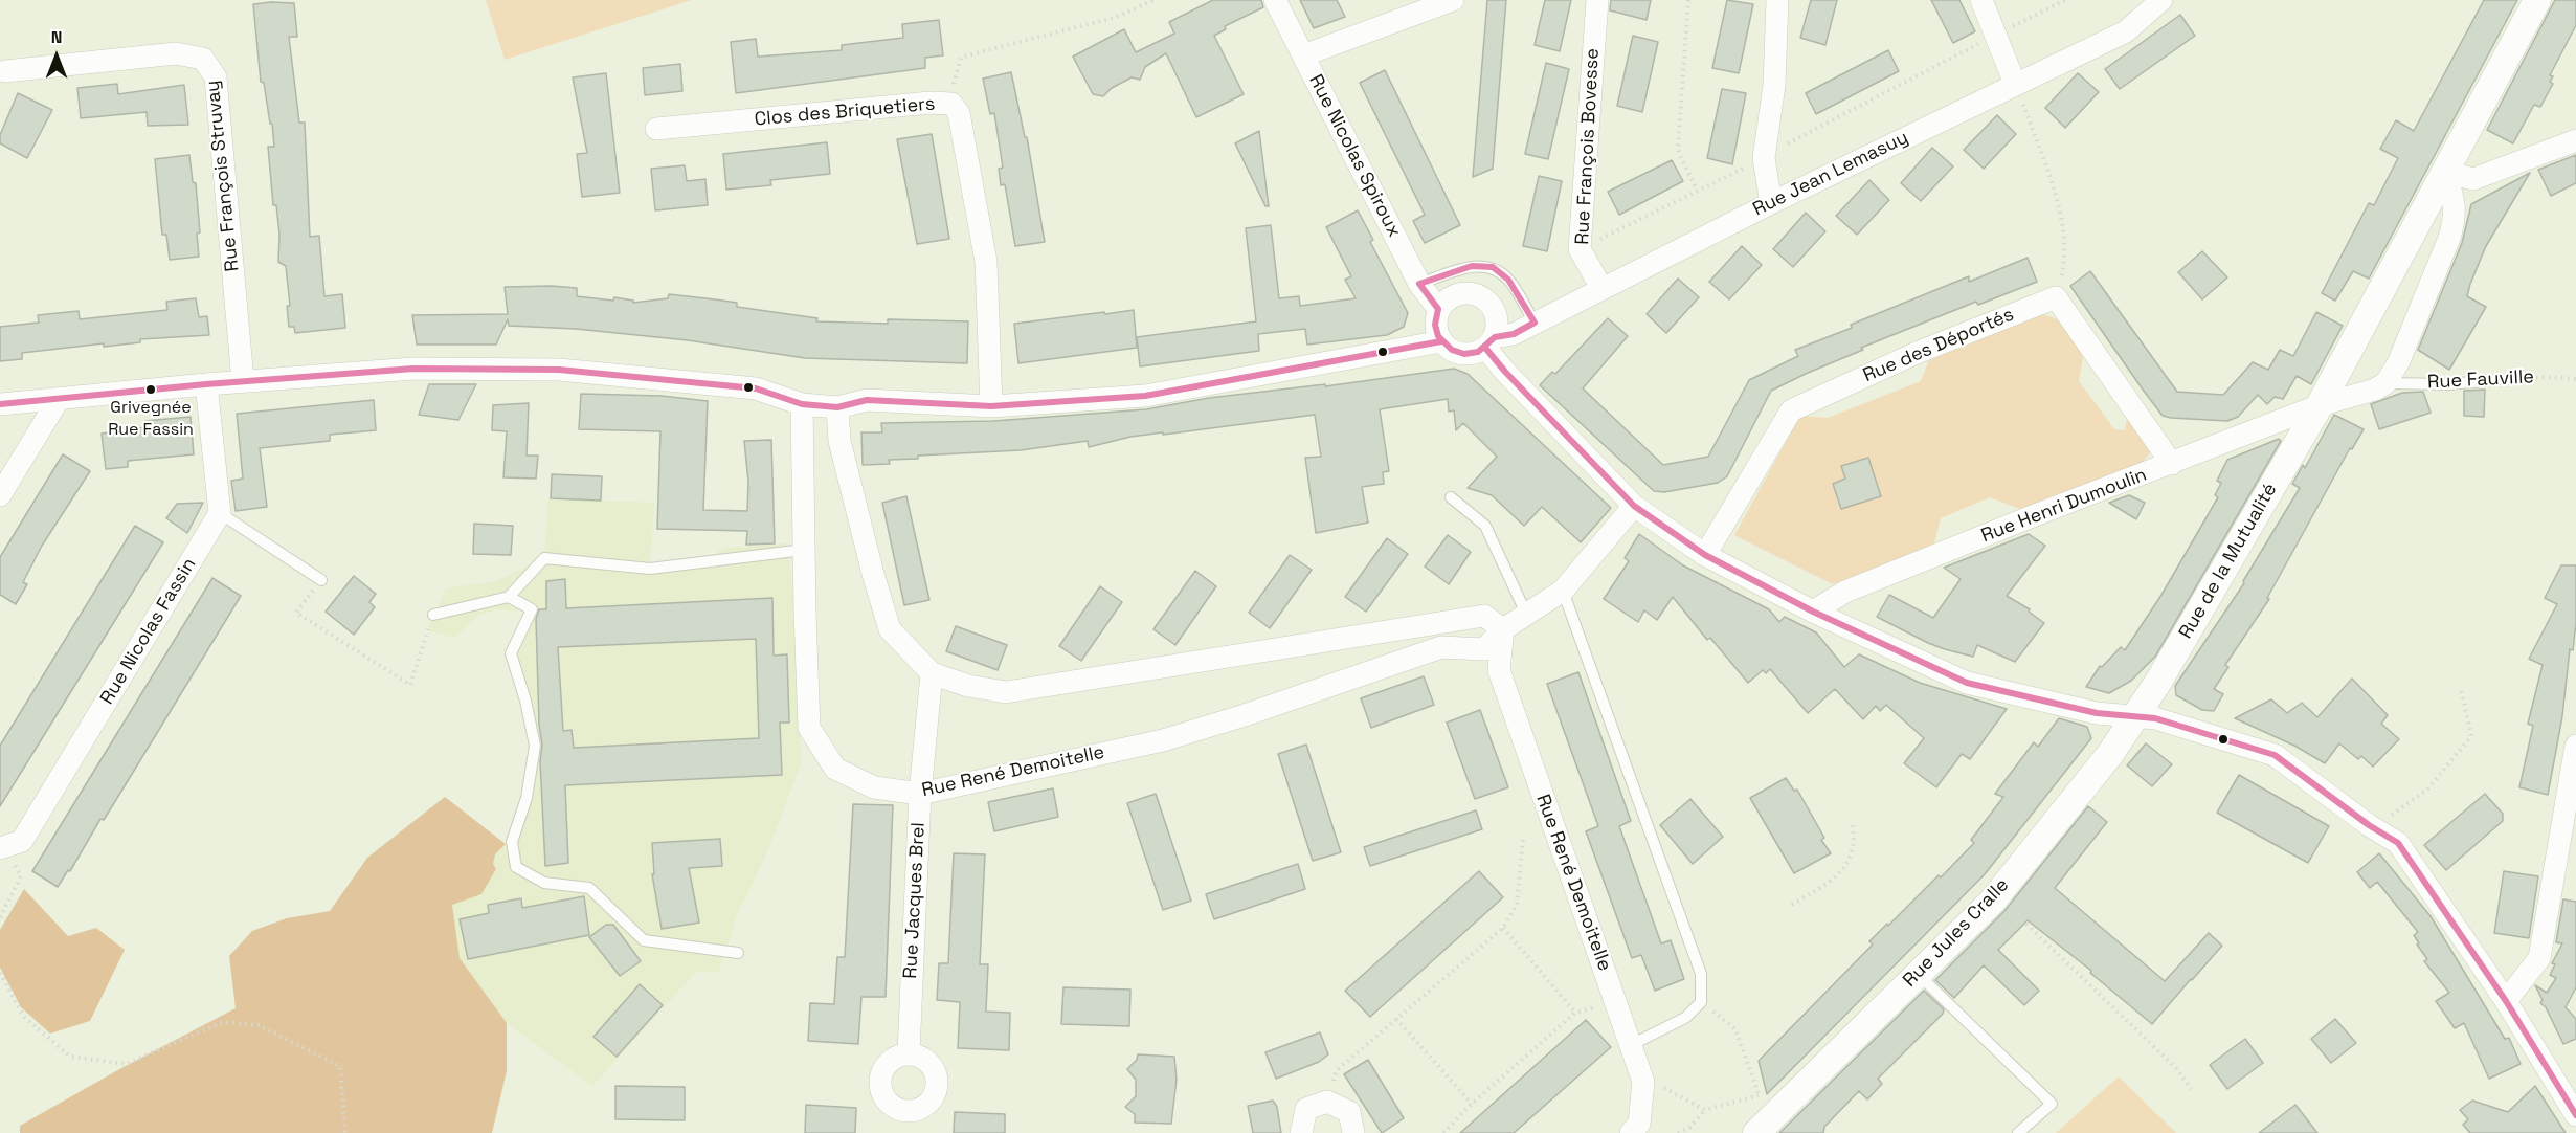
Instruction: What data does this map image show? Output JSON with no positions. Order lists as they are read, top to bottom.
{
  "streets": {
    "street": [
      "Clos des Briquetiers",
      "Rue François Bovesse",
      "Rue Nicolas Spiroux",
      "Rue Jean Lemasuy",
      "Rue François Struvay",
      "Rue des Déportés",
      "Rue Henri Dumoulin",
      "Rue de la Mutualité",
      "Rue Nicolas Fassin",
      "Rue René Demoitelle",
      "Rue Jacques Brel",
      "Rue Jules Cralle"
    ],
    "lane": ["Rue Fauville"]
  },
  "crossings": [
    ["Rue François Bovesse", "Rue Jean Lemasuy"],
    ["Rue Nicolas Spiroux", "Rue Jean Lemasuy"],
    ["Rue Henri Dumoulin", "Rue de la Mutualité"],
    ["Rue de la Mutualité", "Rue Jules Cralle"],
    ["Rue René Demoitelle", "Rue Jacques Brel"]
  ],
  "places": ["Grivegnée Rue Fassin"],
  "north": "top"
}
